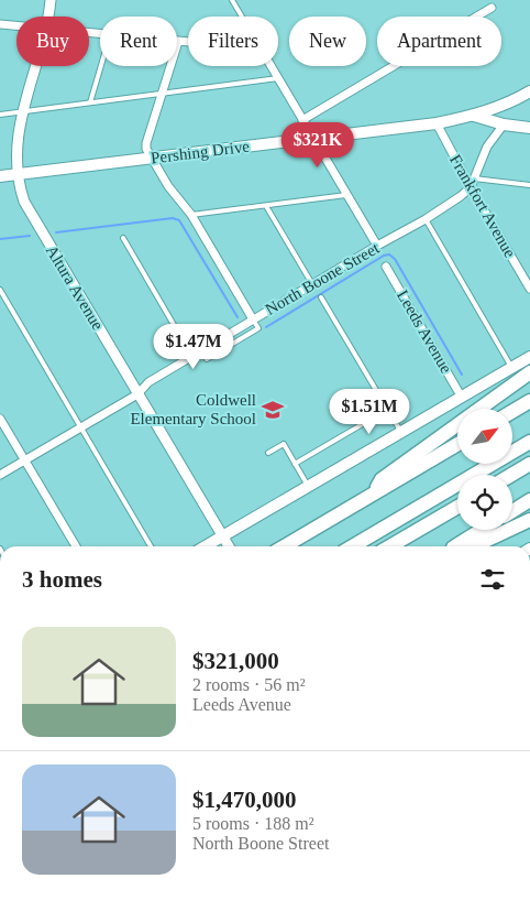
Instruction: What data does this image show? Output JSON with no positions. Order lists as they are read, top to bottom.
{
  "streets": {
    "main road": ["Pershing Drive"],
    "street": [
      "Frankfort Avenue",
      "North Boone Street",
      "Altura Avenue",
      "Leeds Avenue"
    ]
  },
  "crossings": [
    ["Pershing Drive", "Frankfort Avenue"],
    ["Pershing Drive", "Altura Avenue"],
    ["Frankfort Avenue", "North Boone Street"],
    ["North Boone Street", "Altura Avenue"]
  ],
  "places": {
    "school or university": ["Coldwell Elementary School"]
  },
  "north": "top right",
  "page": {
    "chip": [
      "Buy",
      "Rent",
      "Filters",
      "New",
      "Apartment"
    ],
    "price": ["$321K", "$1.47M", "$1.51M"],
    "heading": "3 homes",
    "list": [
      {
        "name": "$321,000",
        "note": "2 rooms · 56 m² · Leeds Avenue"
      },
      {
        "name": "$1,470,000",
        "note": "5 rooms · 188 m² · North Boone Street"
      }
    ]
  }
}
